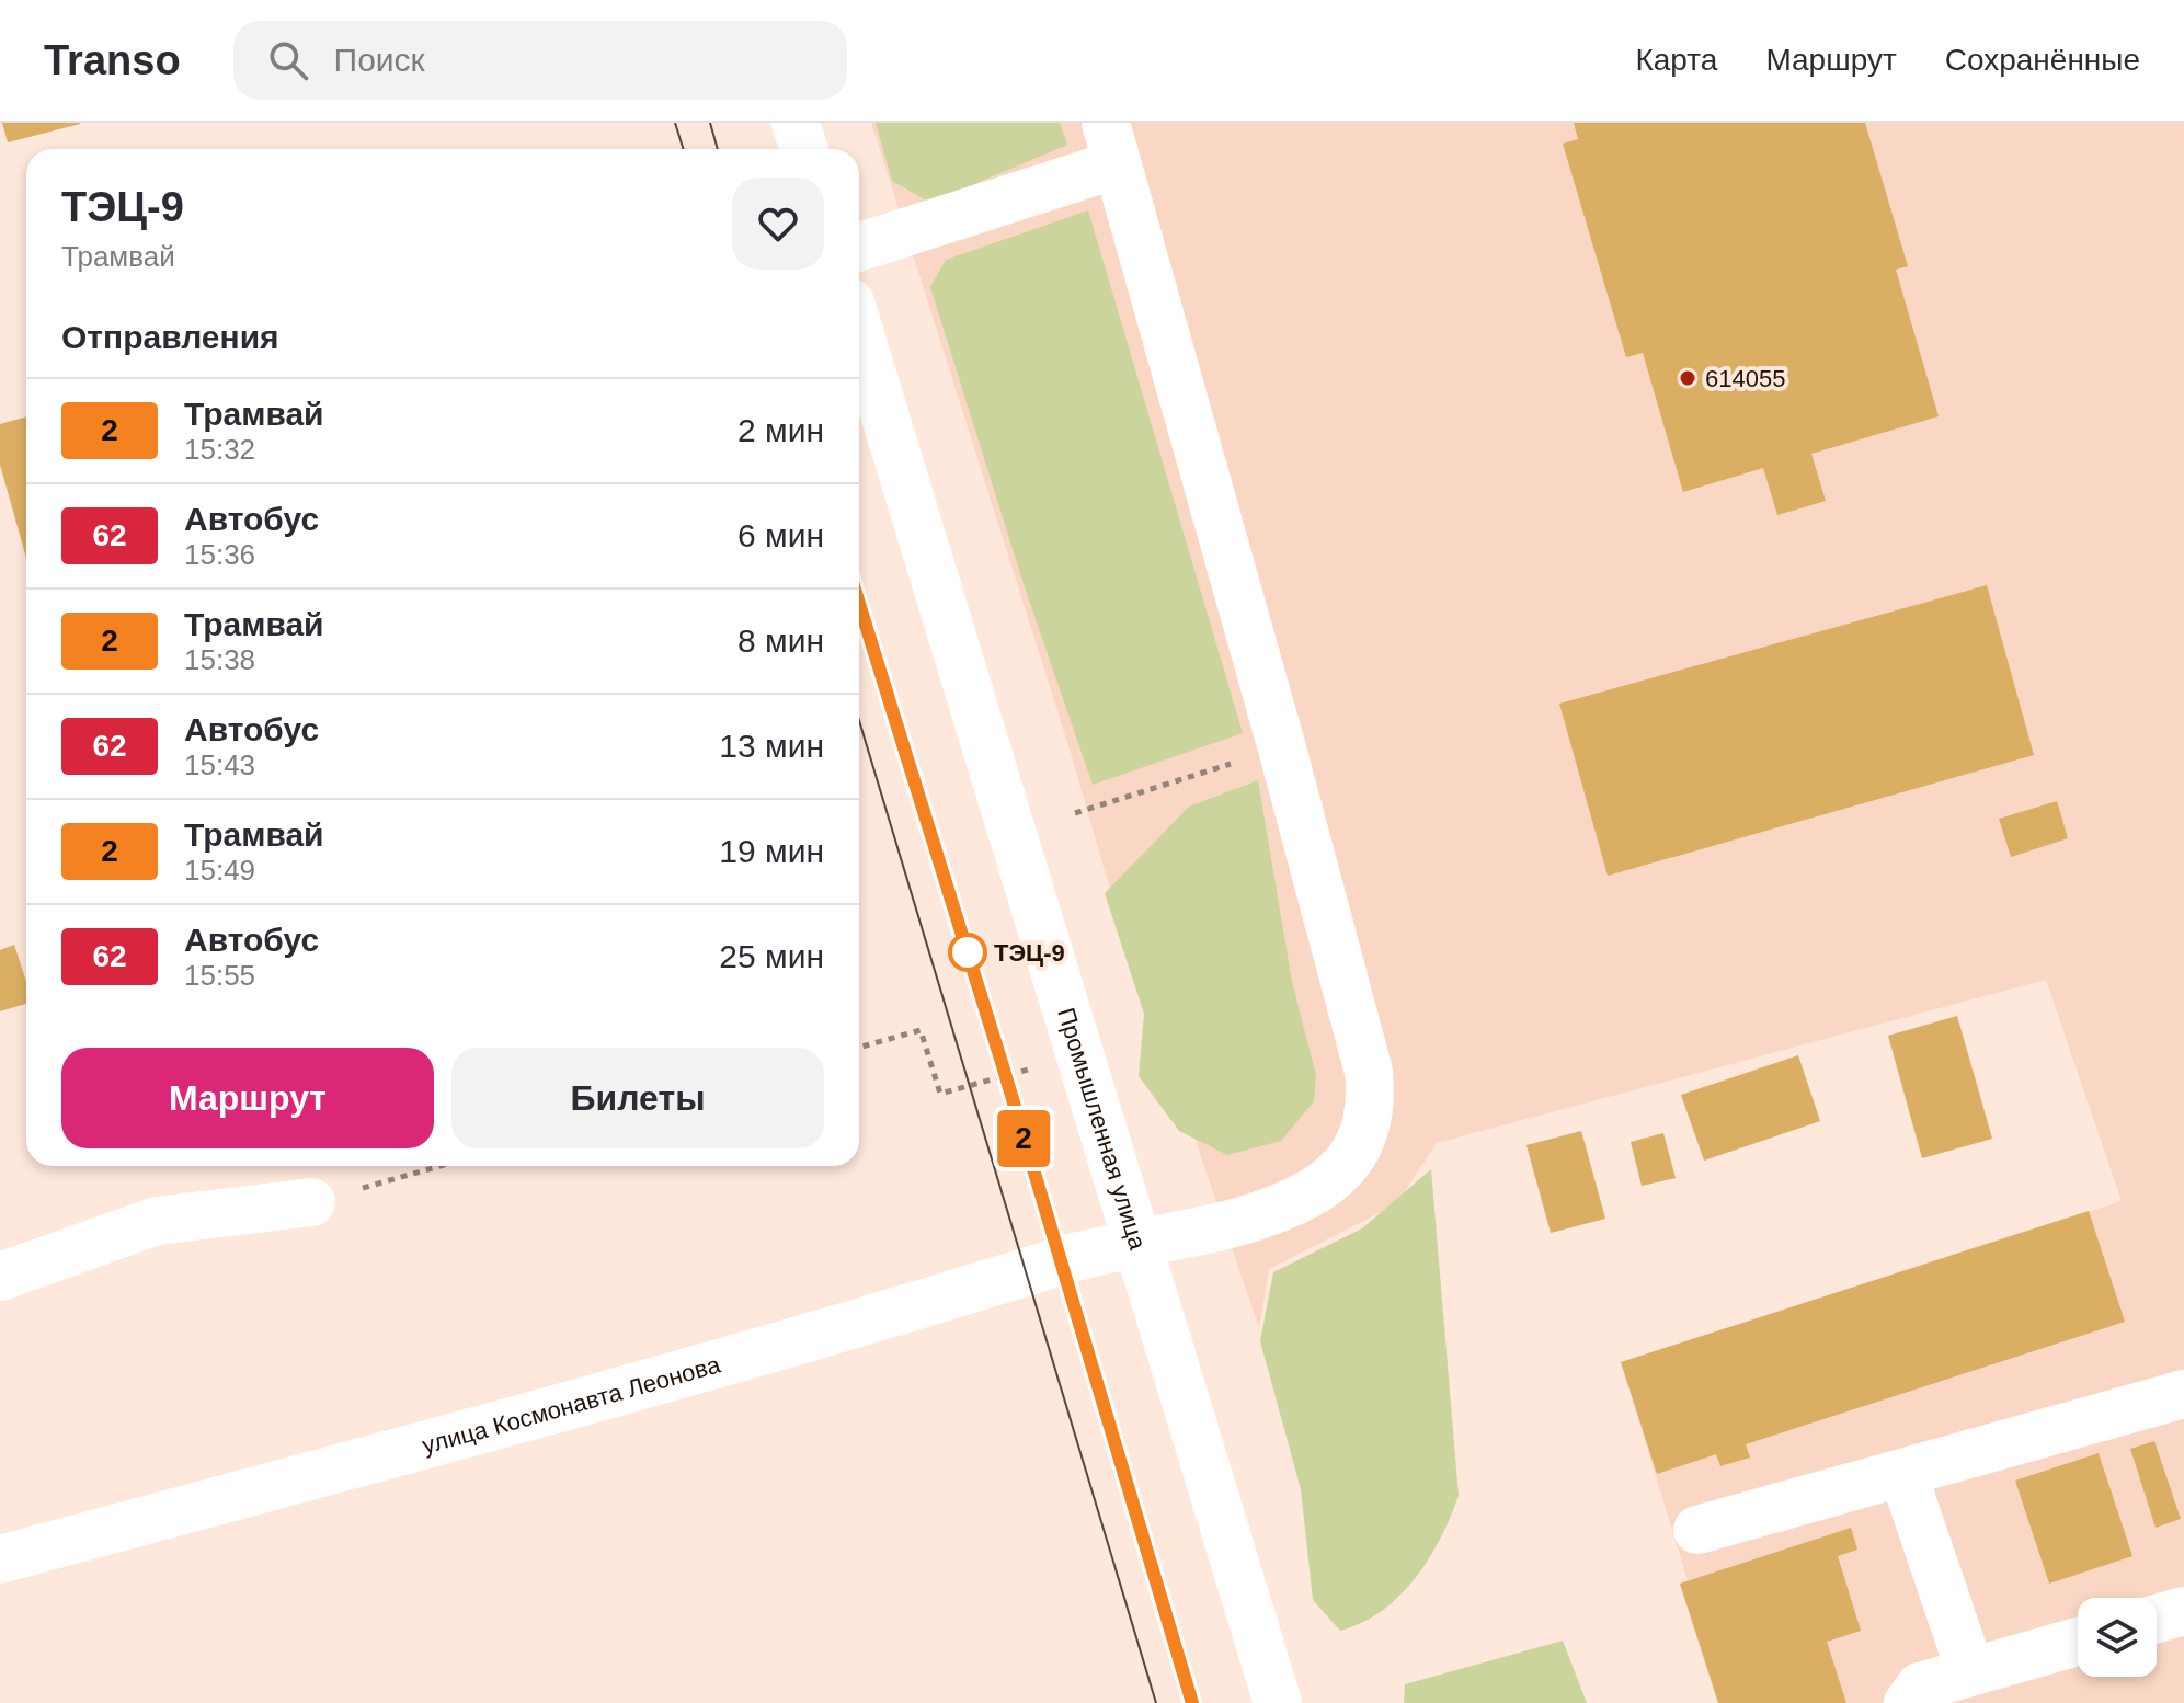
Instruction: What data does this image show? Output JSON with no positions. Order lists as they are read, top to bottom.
{
  "streets": {
    "street": ["Промышленная улица", "улица Космонавта Леонова"]
  },
  "crossings": [
    ["Промышленная улица", "улица Космонавта Леонова"]
  ],
  "places": ["614055", "ТЭЦ-9"],
  "lines": ["tram line 2"],
  "page": {
    "header": "Transo",
    "search": "Поиск",
    "nav": ["Карта", "Маршрут", "Сохранённые"],
    "on_map": "2",
    "heading": [
      ["ТЭЦ-9", "Трамвай"],
      "Отправления"
    ],
    "list": [
      {
        "mark": "2",
        "name": "Трамвай",
        "note": "15:32",
        "value": "2 мин"
      },
      {
        "mark": "62",
        "name": "Автобус",
        "note": "15:36",
        "value": "6 мин"
      },
      {
        "mark": "2",
        "name": "Трамвай",
        "note": "15:38",
        "value": "8 мин"
      },
      {
        "mark": "62",
        "name": "Автобус",
        "note": "15:43",
        "value": "13 мин"
      },
      {
        "mark": "2",
        "name": "Трамвай",
        "note": "15:49",
        "value": "19 мин"
      },
      {
        "mark": "62",
        "name": "Автобус",
        "note": "15:55",
        "value": "25 мин"
      }
    ],
    "buttons": ["Маршрут", "Билеты"]
  }
}
